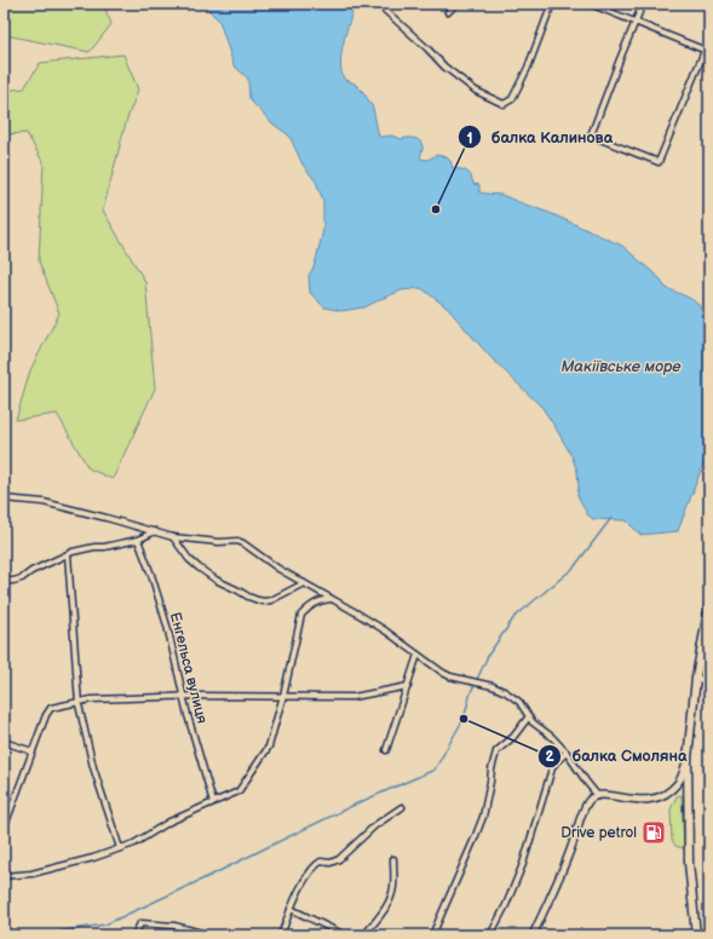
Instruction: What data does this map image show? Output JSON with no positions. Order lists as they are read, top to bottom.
{
  "streets": {
    "street": ["Енгельса вулиця"]
  },
  "water": ["Макіївське море"],
  "places": {
    "other": ["балка Калинова", "балка Смоляна"],
    "fuel station": ["Drive petrol"]
  }
}
